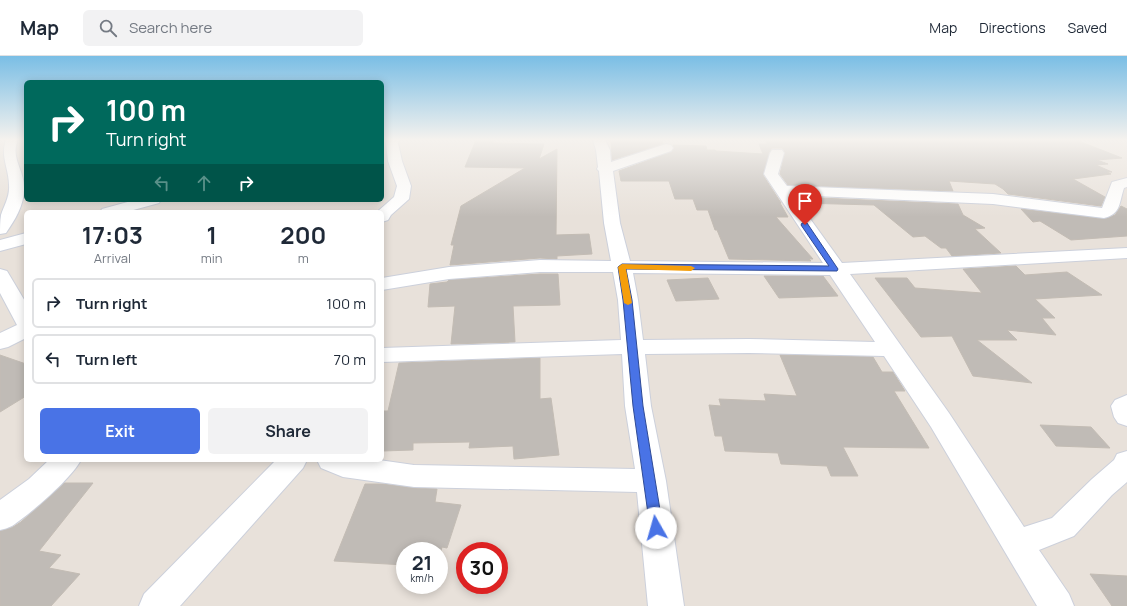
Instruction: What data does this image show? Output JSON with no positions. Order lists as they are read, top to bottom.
{
  "page": {
    "header": "Map",
    "search": "Search here",
    "nav": ["Map", "Directions", "Saved"],
    "turn": ["100 m", "Turn right"],
    "eta": [
      "17:03",
      "Arrival",
      "1",
      "min",
      "200",
      "m"
    ],
    "list": [
      {
        "name": "Turn right",
        "value": "100 m"
      },
      {
        "name": "Turn left",
        "value": "70 m"
      }
    ],
    "buttons": ["Exit", "Share"],
    "speed": "21 km/h",
    "limit": "30"
  }
}
